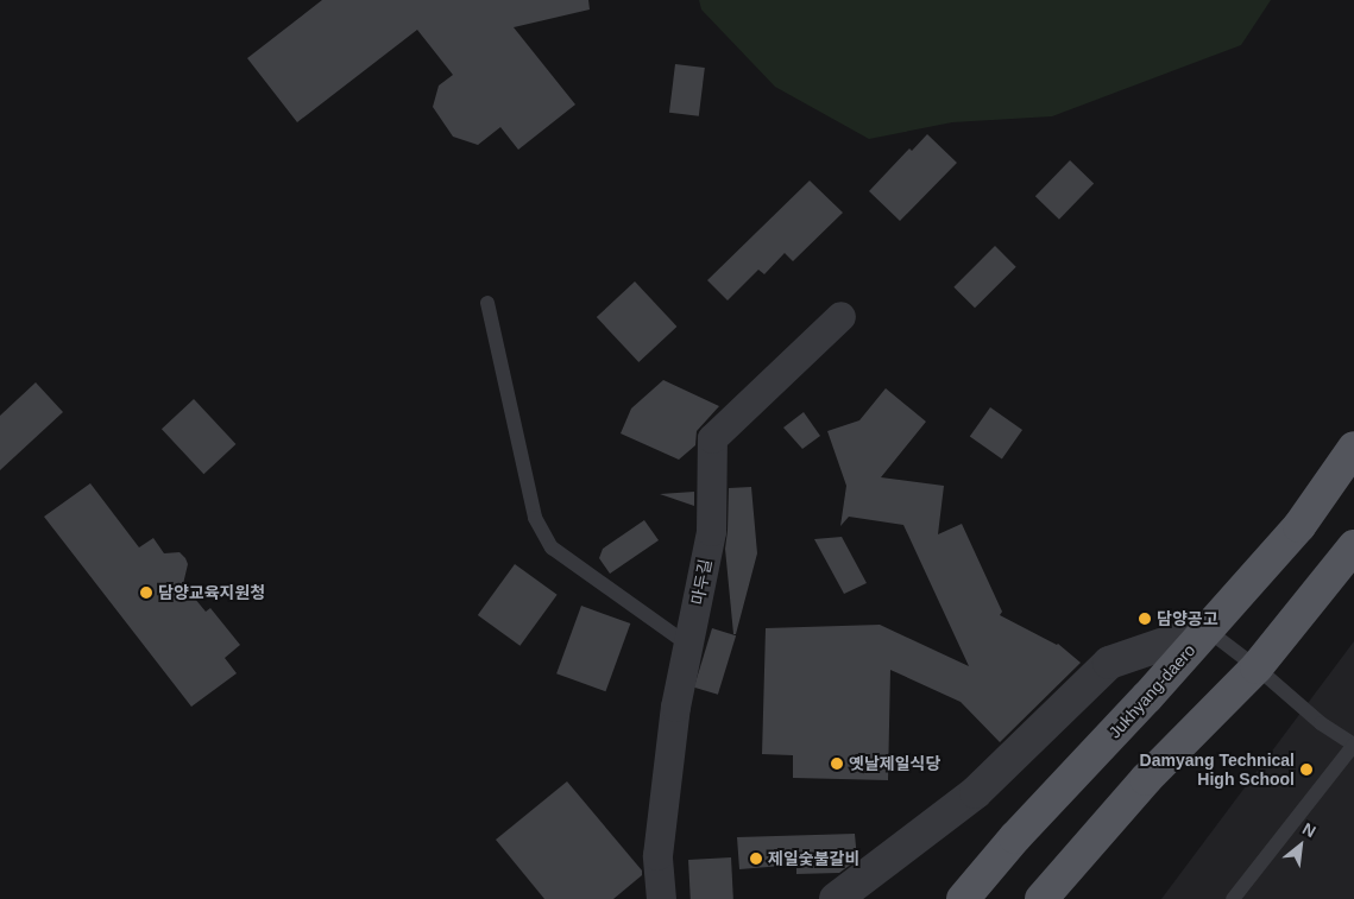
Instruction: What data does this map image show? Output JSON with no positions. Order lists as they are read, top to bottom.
{
  "streets": {
    "main road": ["Jukhyang-daero"],
    "street": ["마두길"]
  },
  "places": [
    "담양교육지원청",
    "담양공고",
    "옛날제일식당",
    "Damyang Technical High School",
    "제일숯불갈비"
  ],
  "north": "top right"
}
